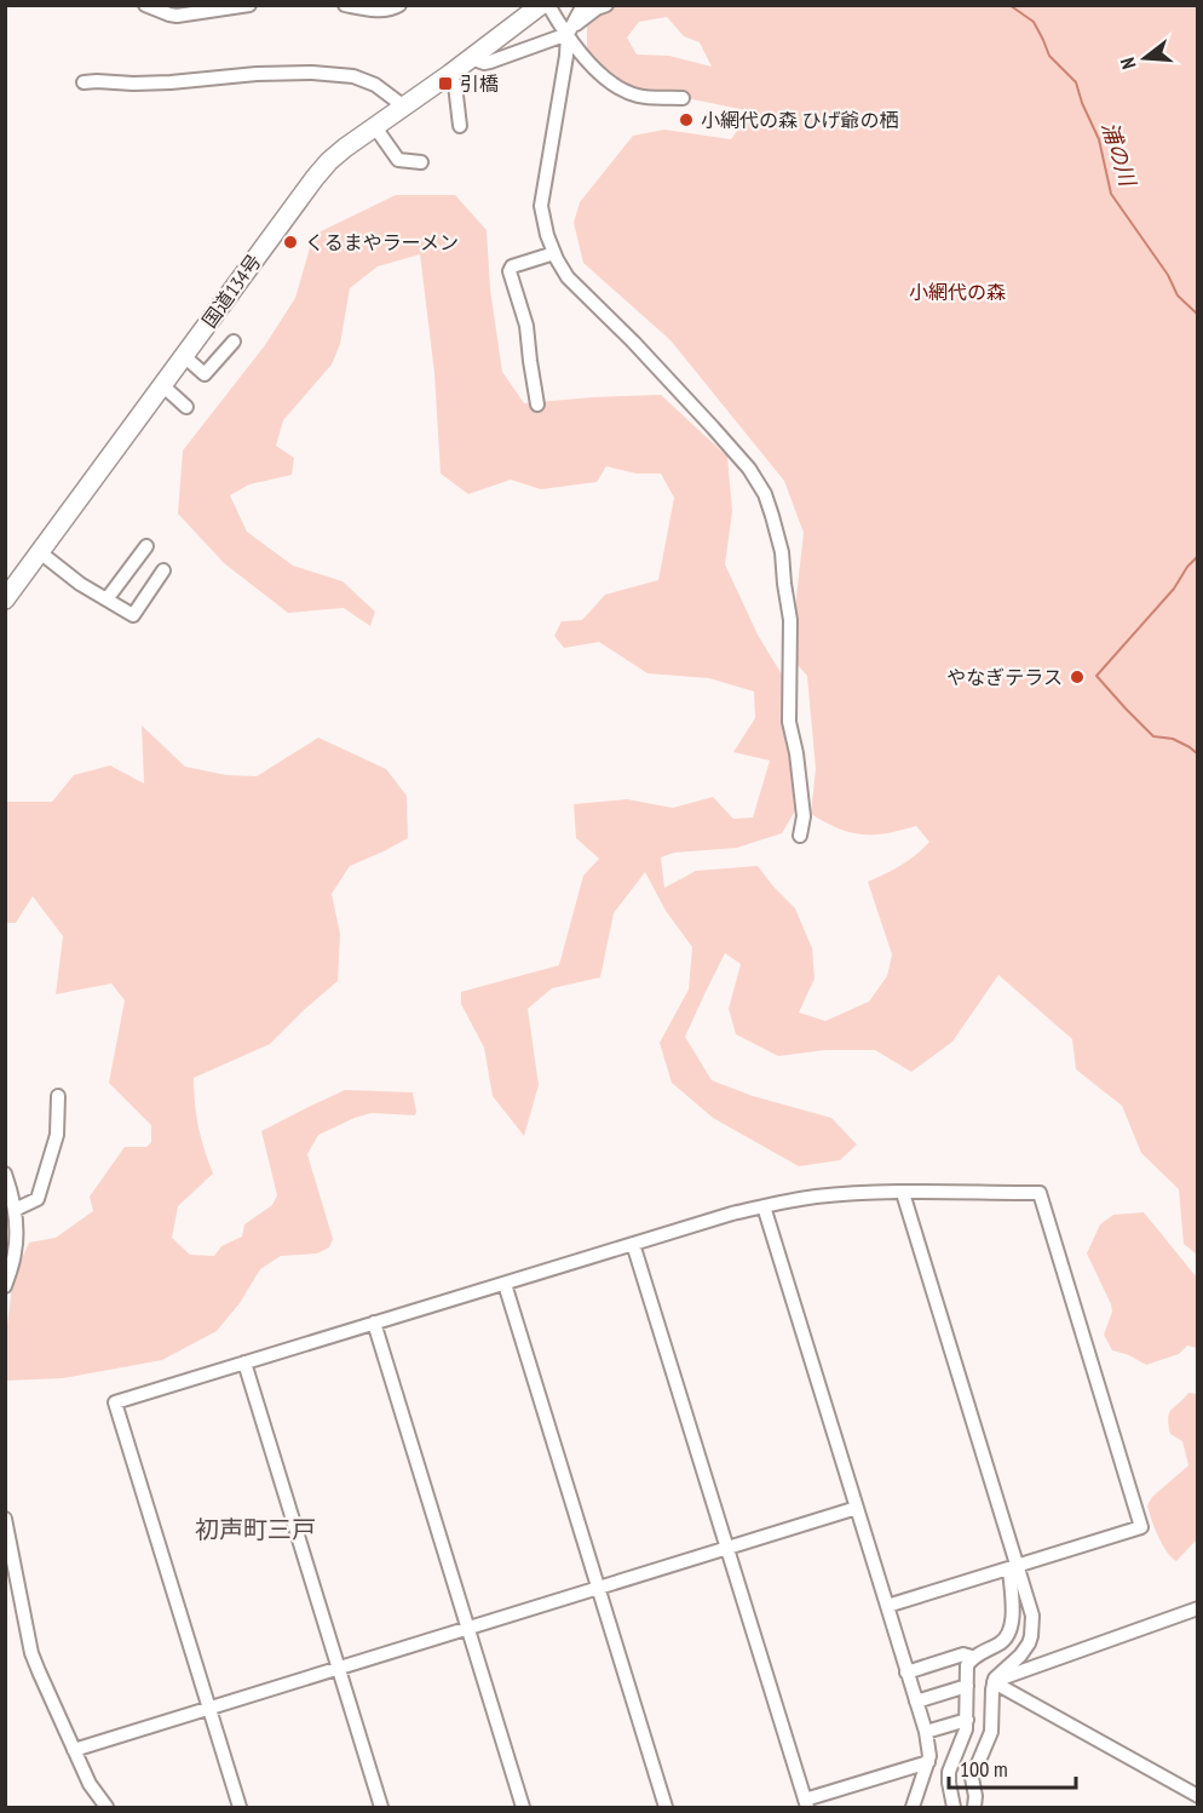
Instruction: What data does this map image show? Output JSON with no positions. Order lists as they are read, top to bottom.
{
  "streets": {
    "highway": ["国道134号"]
  },
  "districts": ["初声町三戸"],
  "water": ["浦の川"],
  "parks": ["小網代の森"],
  "places": {
    "transit": ["引橋"],
    "other": ["小網代の森 ひげ爺の栖", "くるまやラーメン", "やなぎテラス"]
  },
  "scale_bar": "100 m",
  "north": "left"
}
